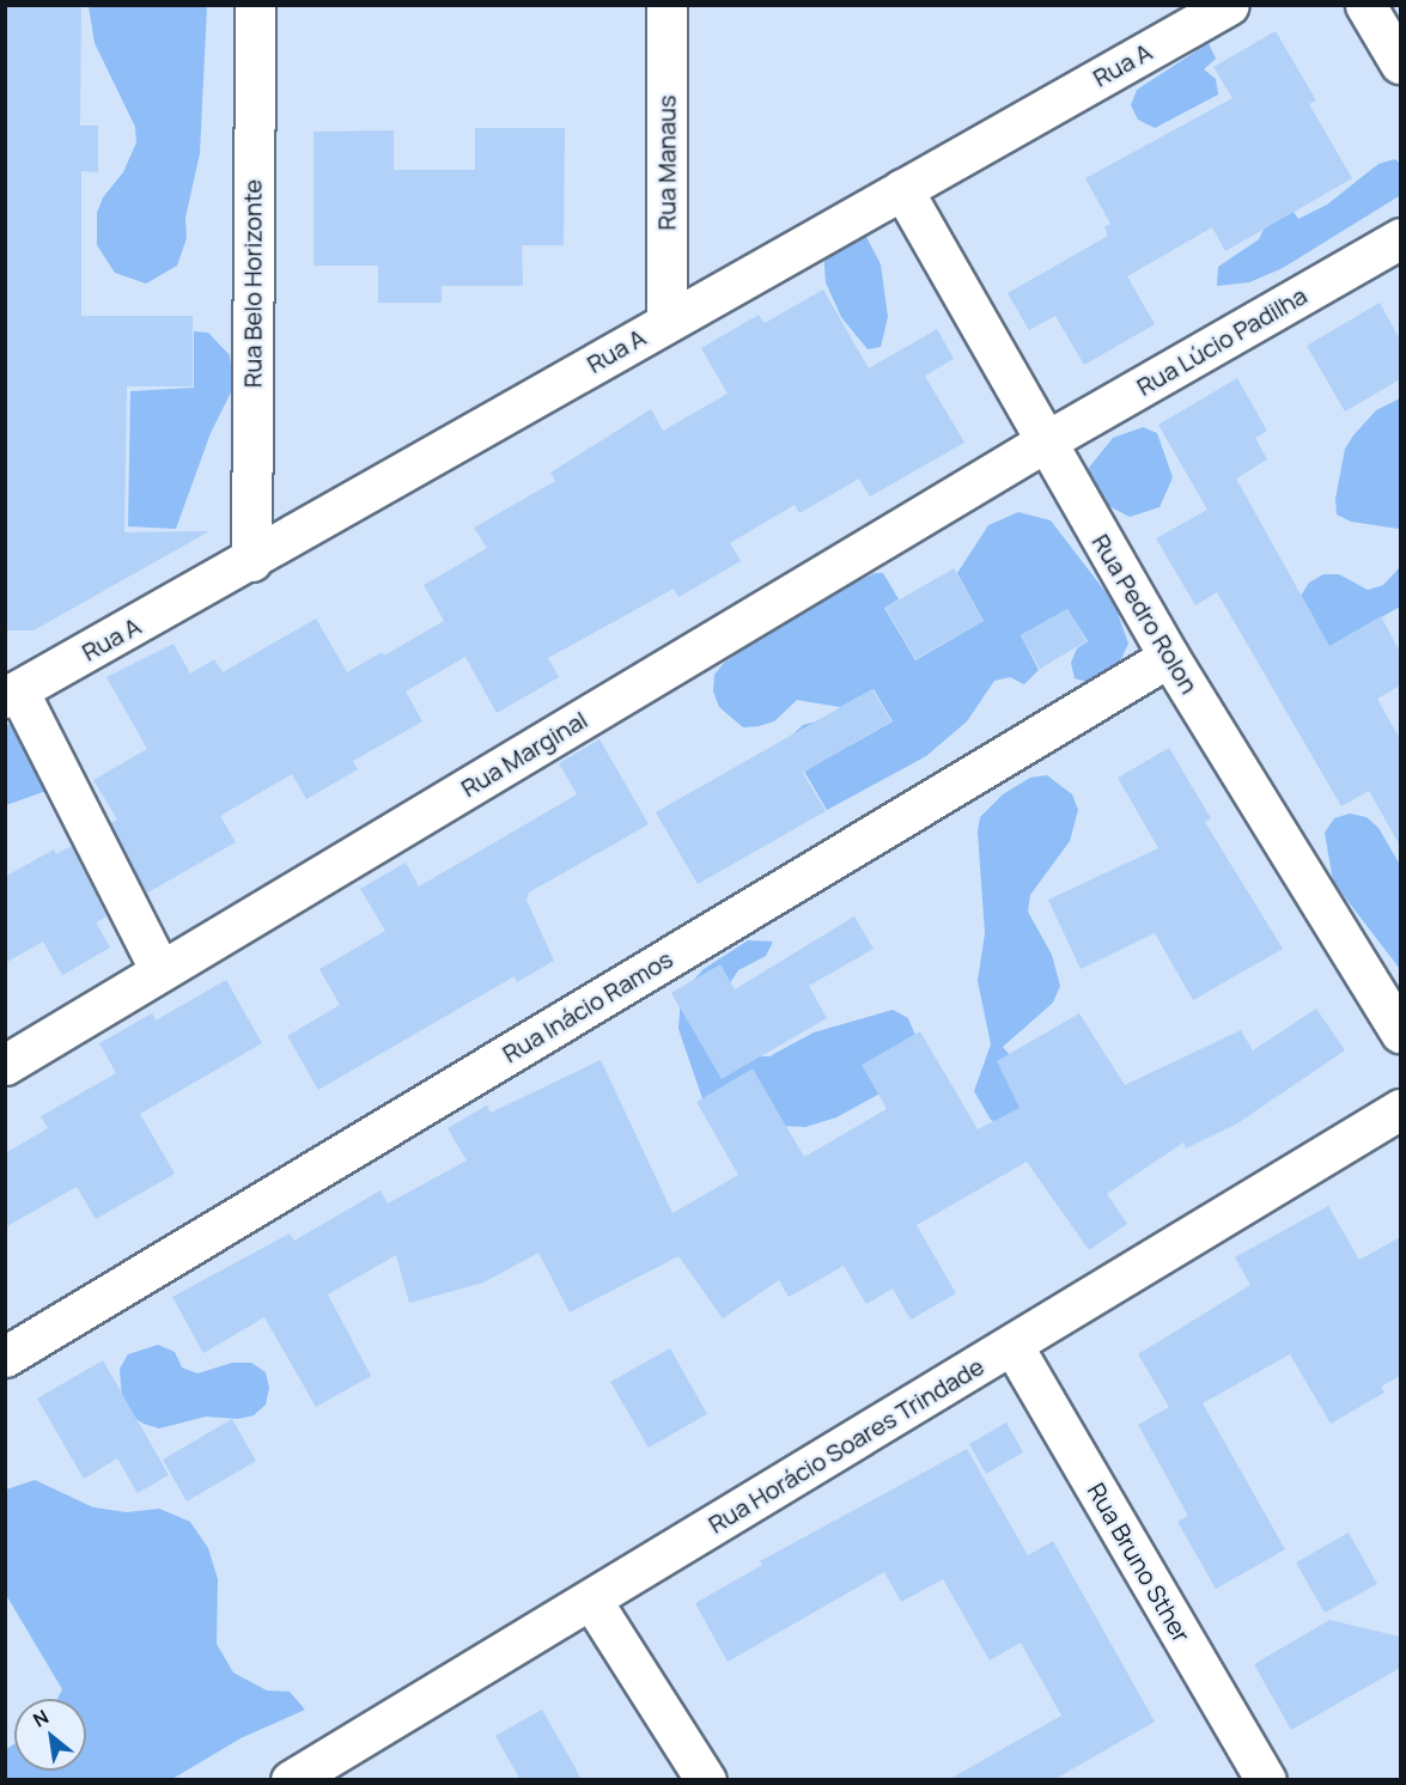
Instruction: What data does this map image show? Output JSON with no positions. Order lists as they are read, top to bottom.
{
  "streets": {
    "street": [
      "Rua A",
      "Rua Manaus",
      "Rua Belo Horizonte",
      "Rua Lúcio Padilha",
      "Rua Pedro Rolon",
      "Rua Marginal",
      "Rua Inácio Ramos",
      "Rua Horácio Soares Trindade",
      "Rua Bruno Sther"
    ]
  },
  "crossings": [
    ["Rua A", "Rua Manaus"],
    ["Rua A", "Rua Belo Horizonte"],
    ["Rua A", "Rua Pedro Rolon"],
    ["Rua Lúcio Padilha", "Rua Pedro Rolon"],
    ["Rua Lúcio Padilha", "Rua Marginal"],
    ["Rua Pedro Rolon", "Rua Marginal"],
    ["Rua Pedro Rolon", "Rua Inácio Ramos"],
    ["Rua Horácio Soares Trindade", "Rua Bruno Sther"]
  ],
  "north": "top left"
}
